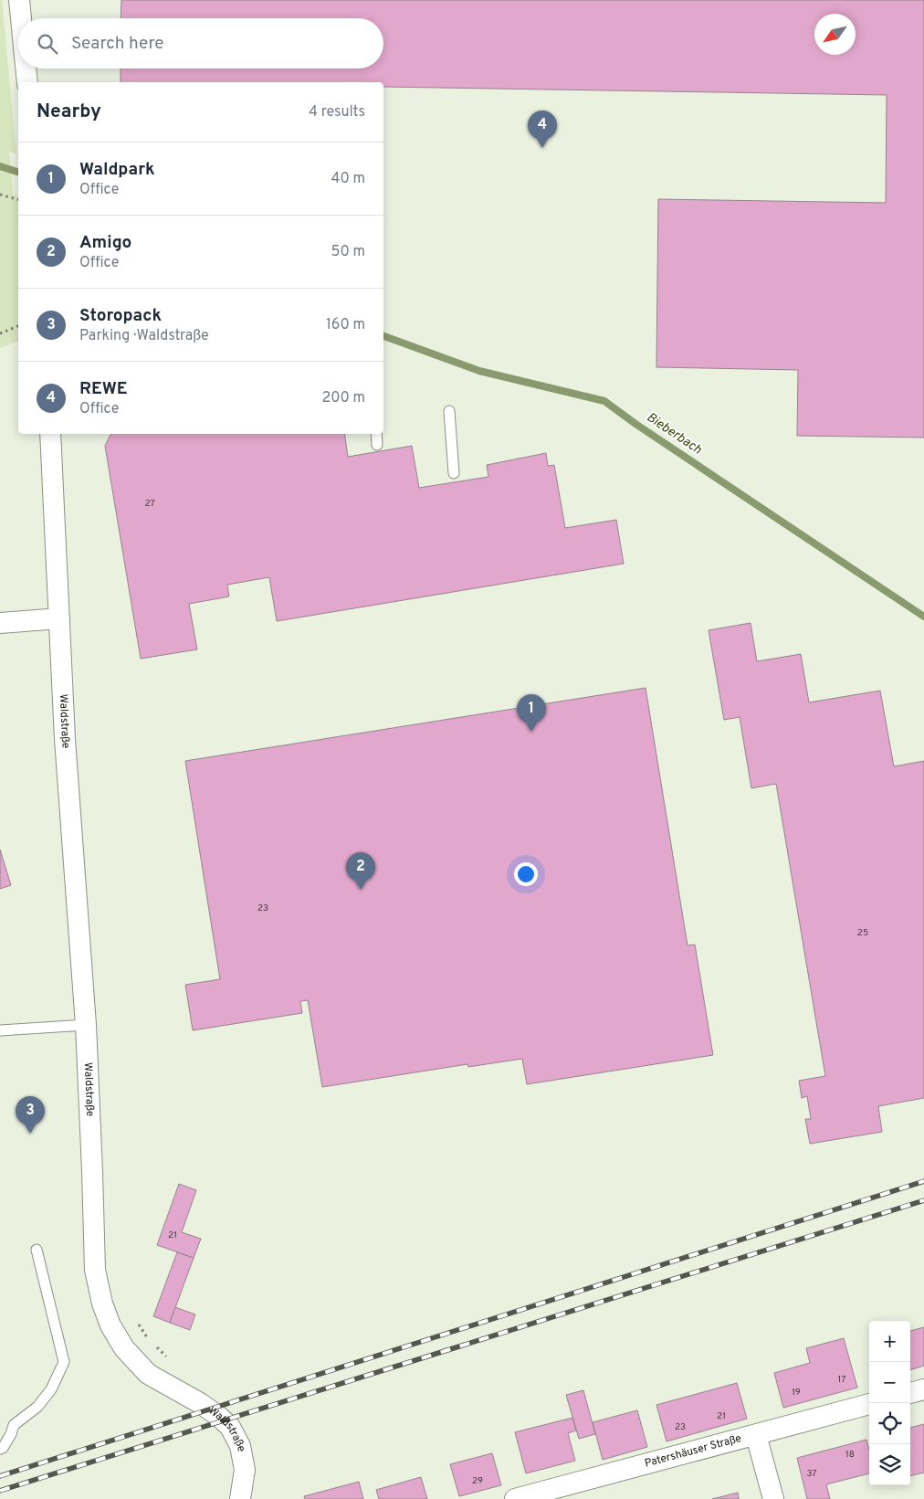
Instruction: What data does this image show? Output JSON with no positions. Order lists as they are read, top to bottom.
{
  "streets": {
    "street": ["Waldstraße", "Patershäuser Straße"]
  },
  "water": ["Bieberbach"],
  "house_numbers": [
    "27",
    "23",
    "25",
    "21",
    "17",
    "19",
    "21",
    "23",
    "18",
    "37",
    "29"
  ],
  "north": "bottom left",
  "page": {
    "search": "Search here",
    "heading": ["Nearby", "4 results"],
    "pins": [
      "4",
      "1",
      "2",
      "3"
    ],
    "list": [
      {
        "mark": "1",
        "name": "Waldpark",
        "note": "Office",
        "value": "40 m"
      },
      {
        "mark": "2",
        "name": "Amigo",
        "note": "Office",
        "value": "50 m"
      },
      {
        "mark": "3",
        "name": "Storopack",
        "note": "Parking · Waldstraße",
        "value": "160 m"
      },
      {
        "mark": "4",
        "name": "REWE",
        "note": "Office",
        "value": "200 m"
      }
    ],
    "map_buttons": ["+", "−"]
  }
}
